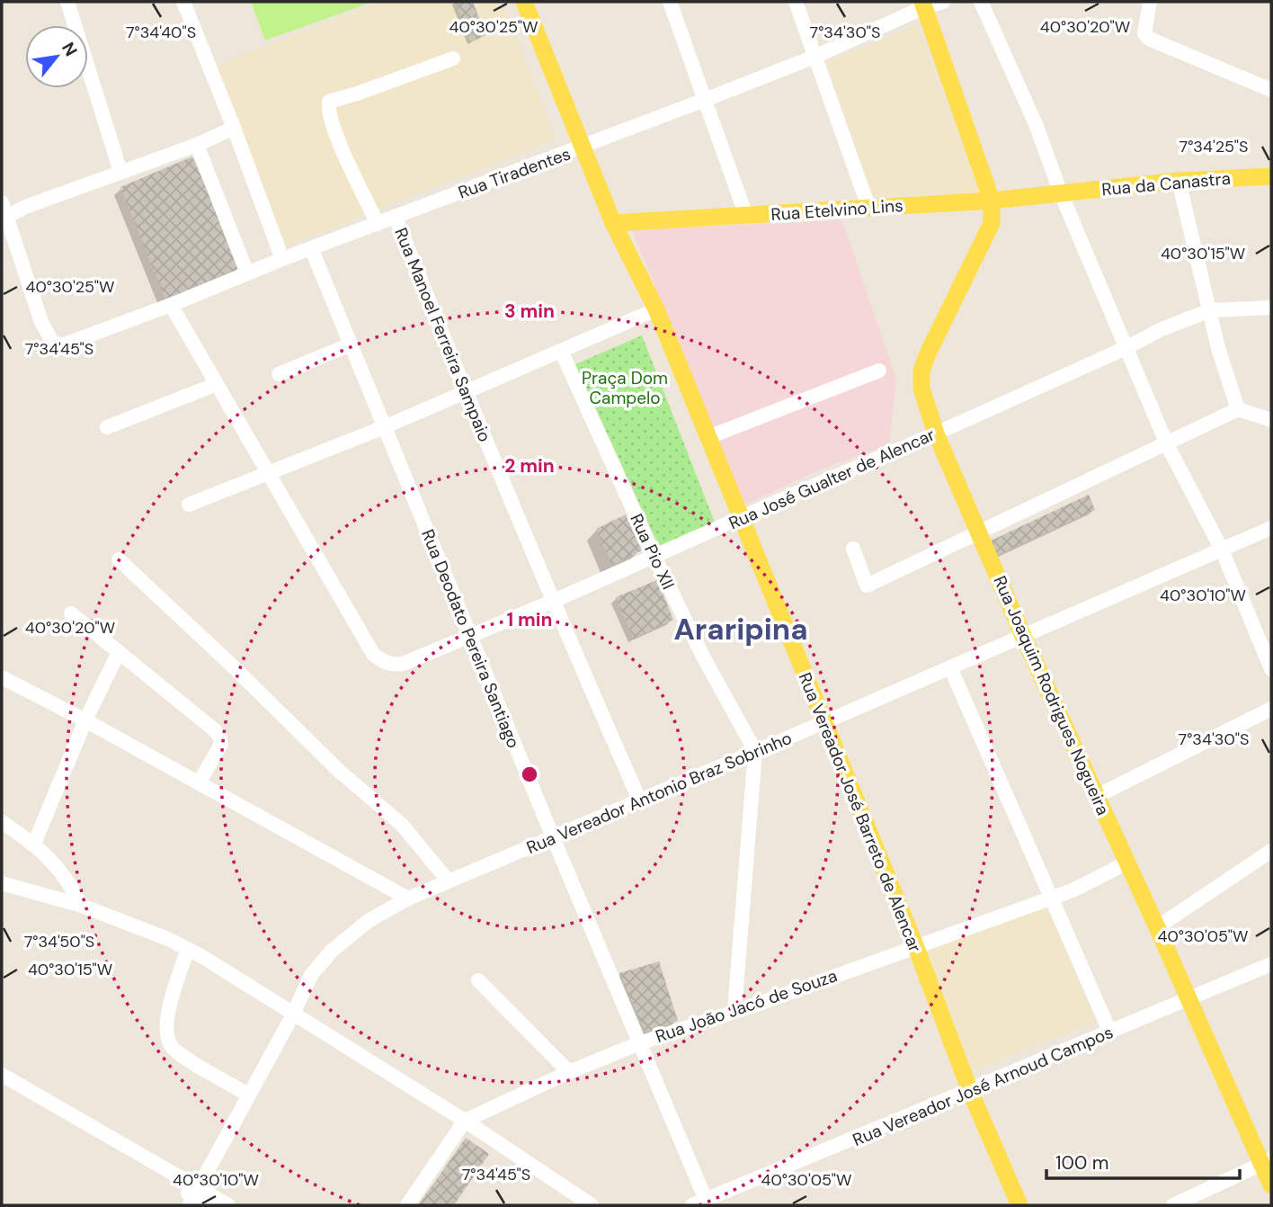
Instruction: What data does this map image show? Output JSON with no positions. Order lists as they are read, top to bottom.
{
  "streets": {
    "main road": [
      "Rua da Canastra",
      "Rua Etelvino Lins",
      "Rua Joaquim Rodrigues Nogueira",
      "Rua Vereador José Barreto de Alencar"
    ],
    "street": [
      "Rua Tiradentes",
      "Rua Manoel Ferreira Sampaio",
      "Rua José Gualter de Alencar",
      "Rua Pio XII",
      "Rua Deodato Pereira Santiago",
      "Rua Vereador Antonio Braz Sobrinho",
      "Rua João Jacó de Souza",
      "Rua Vereador José Arnoud Campos"
    ]
  },
  "crossings": [
    ["Rua Tiradentes", "Rua Manoel Ferreira Sampaio"],
    ["Rua Tiradentes", "Rua Deodato Pereira Santiago"],
    ["Rua Tiradentes", "Rua Vereador José Barreto de Alencar"],
    ["Rua da Canastra", "Rua Etelvino Lins"],
    ["Rua Etelvino Lins", "Rua Joaquim Rodrigues Nogueira"],
    ["Rua Etelvino Lins", "Rua Vereador José Barreto de Alencar"],
    ["Rua Manoel Ferreira Sampaio", "Rua José Gualter de Alencar"],
    ["Rua Manoel Ferreira Sampaio", "Rua Vereador Antonio Braz Sobrinho"],
    ["Rua José Gualter de Alencar", "Rua Pio XII"],
    ["Rua José Gualter de Alencar", "Rua Deodato Pereira Santiago"],
    ["Rua José Gualter de Alencar", "Rua Joaquim Rodrigues Nogueira"],
    ["Rua José Gualter de Alencar", "Rua Vereador José Barreto de Alencar"],
    ["Rua Pio XII", "Rua Vereador Antonio Braz Sobrinho"],
    ["Rua Deodato Pereira Santiago", "Rua Vereador Antonio Braz Sobrinho"],
    ["Rua Deodato Pereira Santiago", "Rua João Jacó de Souza"],
    ["Rua Deodato Pereira Santiago", "Rua Vereador José Arnoud Campos"],
    ["Rua Joaquim Rodrigues Nogueira", "Rua Vereador Antonio Braz Sobrinho"],
    ["Rua Joaquim Rodrigues Nogueira", "Rua João Jacó de Souza"],
    ["Rua Joaquim Rodrigues Nogueira", "Rua Vereador José Arnoud Campos"],
    ["Rua Vereador Antonio Braz Sobrinho", "Rua Vereador José Barreto de Alencar"],
    ["Rua Vereador José Barreto de Alencar", "Rua João Jacó de Souza"],
    ["Rua Vereador José Barreto de Alencar", "Rua Vereador José Arnoud Campos"]
  ],
  "districts": ["Araripina"],
  "parks": ["Praça Dom Campelo"],
  "scale_bar": "100 m",
  "north": "top right",
  "coordinates": [
    "40°30'25\"W",
    "40°30'20\"W",
    "7°34'40\"S",
    "7°34'30\"S",
    "7°34'25\"S",
    "40°30'15\"W",
    "7°34'45\"S",
    "40°30'10\"W",
    "40°30'05\"W",
    "7°34'50\"S"
  ],
  "rings": ["3 min", "2 min", "1 min"]
}
